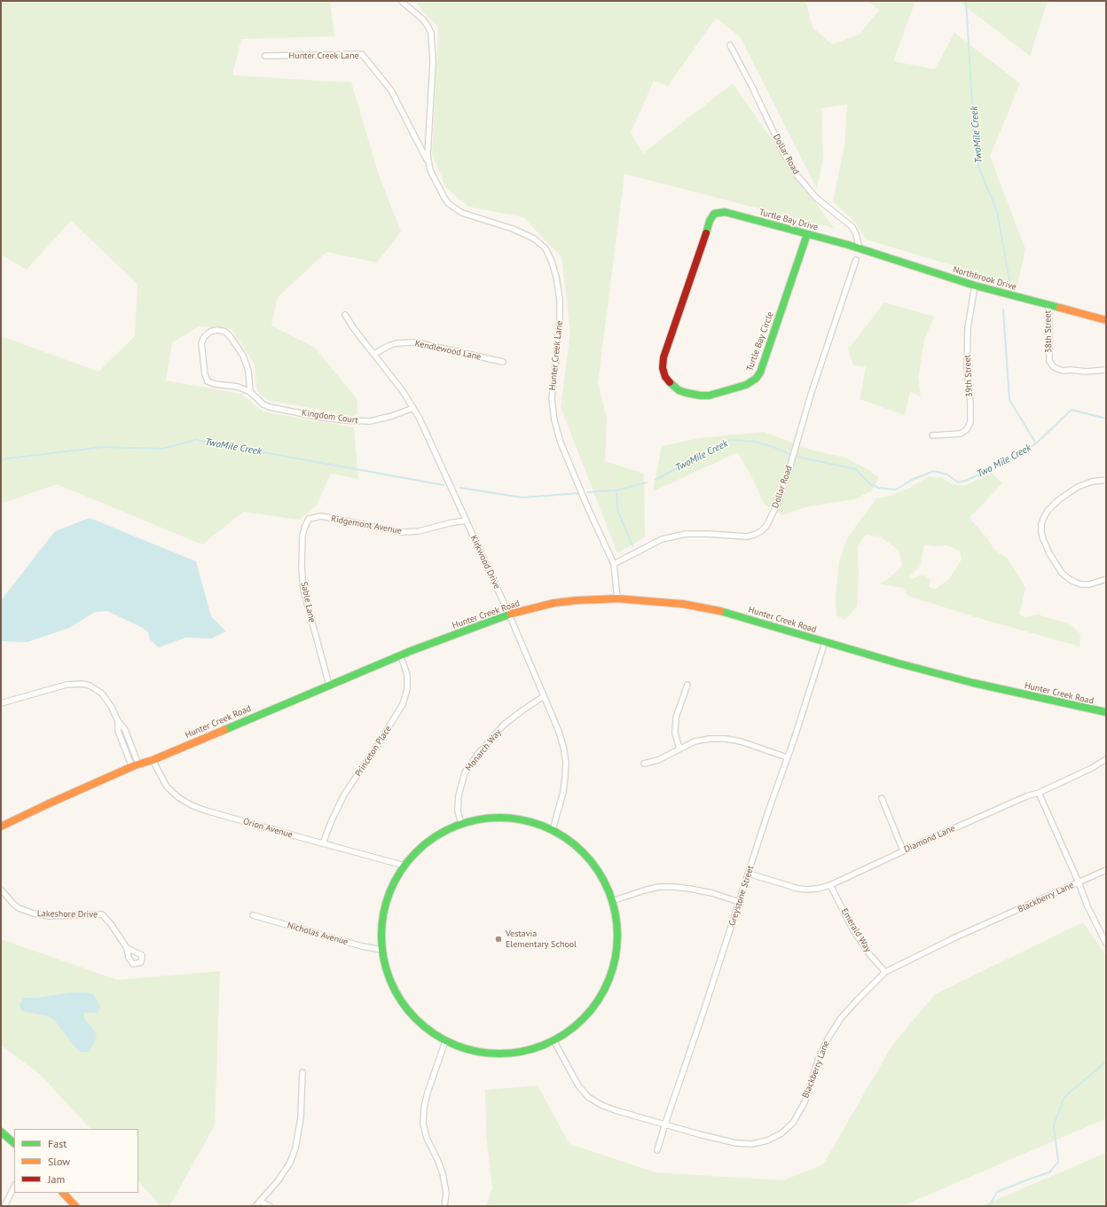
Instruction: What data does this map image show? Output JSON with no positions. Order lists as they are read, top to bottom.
{
  "streets": {
    "street": [
      "Hunter Creek Lane",
      "Dollar Road",
      "Turtle Bay Drive",
      "Northbrook Drive",
      "38th Street",
      "Turtle Bay Circle",
      "Kendlewood Lane",
      "39th Street",
      "Kingdom Court",
      "Ridgemont Avenue",
      "Kirkwood Drive",
      "Sable Lane",
      "Hunter Creek Road",
      "Monarch Way",
      "Princeton Place",
      "Orion Avenue",
      "Diamond Lane",
      "Greystone Street",
      "Blackberry Lane",
      "Lakeshore Drive",
      "Emerald Way",
      "Nicholas Avenue"
    ]
  },
  "crossings": [
    ["Hunter Creek Lane", "Dollar Road"],
    ["Dollar Road", "Turtle Bay Drive"],
    ["Dollar Road", "Northbrook Drive"],
    ["Turtle Bay Drive", "Northbrook Drive"],
    ["Turtle Bay Drive", "Turtle Bay Circle"],
    ["Northbrook Drive", "38th Street"],
    ["Northbrook Drive", "39th Street"],
    ["Kendlewood Lane", "Kirkwood Drive"],
    ["Kingdom Court", "Kirkwood Drive"],
    ["Ridgemont Avenue", "Kirkwood Drive"],
    ["Ridgemont Avenue", "Sable Lane"],
    ["Kirkwood Drive", "Hunter Creek Road"],
    ["Kirkwood Drive", "Monarch Way"],
    ["Sable Lane", "Hunter Creek Road"],
    ["Hunter Creek Road", "Princeton Place"],
    ["Hunter Creek Road", "Orion Avenue"],
    ["Hunter Creek Road", "Greystone Street"],
    ["Princeton Place", "Orion Avenue"],
    ["Diamond Lane", "Greystone Street"],
    ["Diamond Lane", "Emerald Way"],
    ["Greystone Street", "Blackberry Lane"],
    ["Blackberry Lane", "Emerald Way"]
  ],
  "water": ["TwoMile Creek", "Two Mile Creek"],
  "places": ["Vestavia Elementary School"],
  "legend": ["Fast", "Slow", "Jam"]
}
